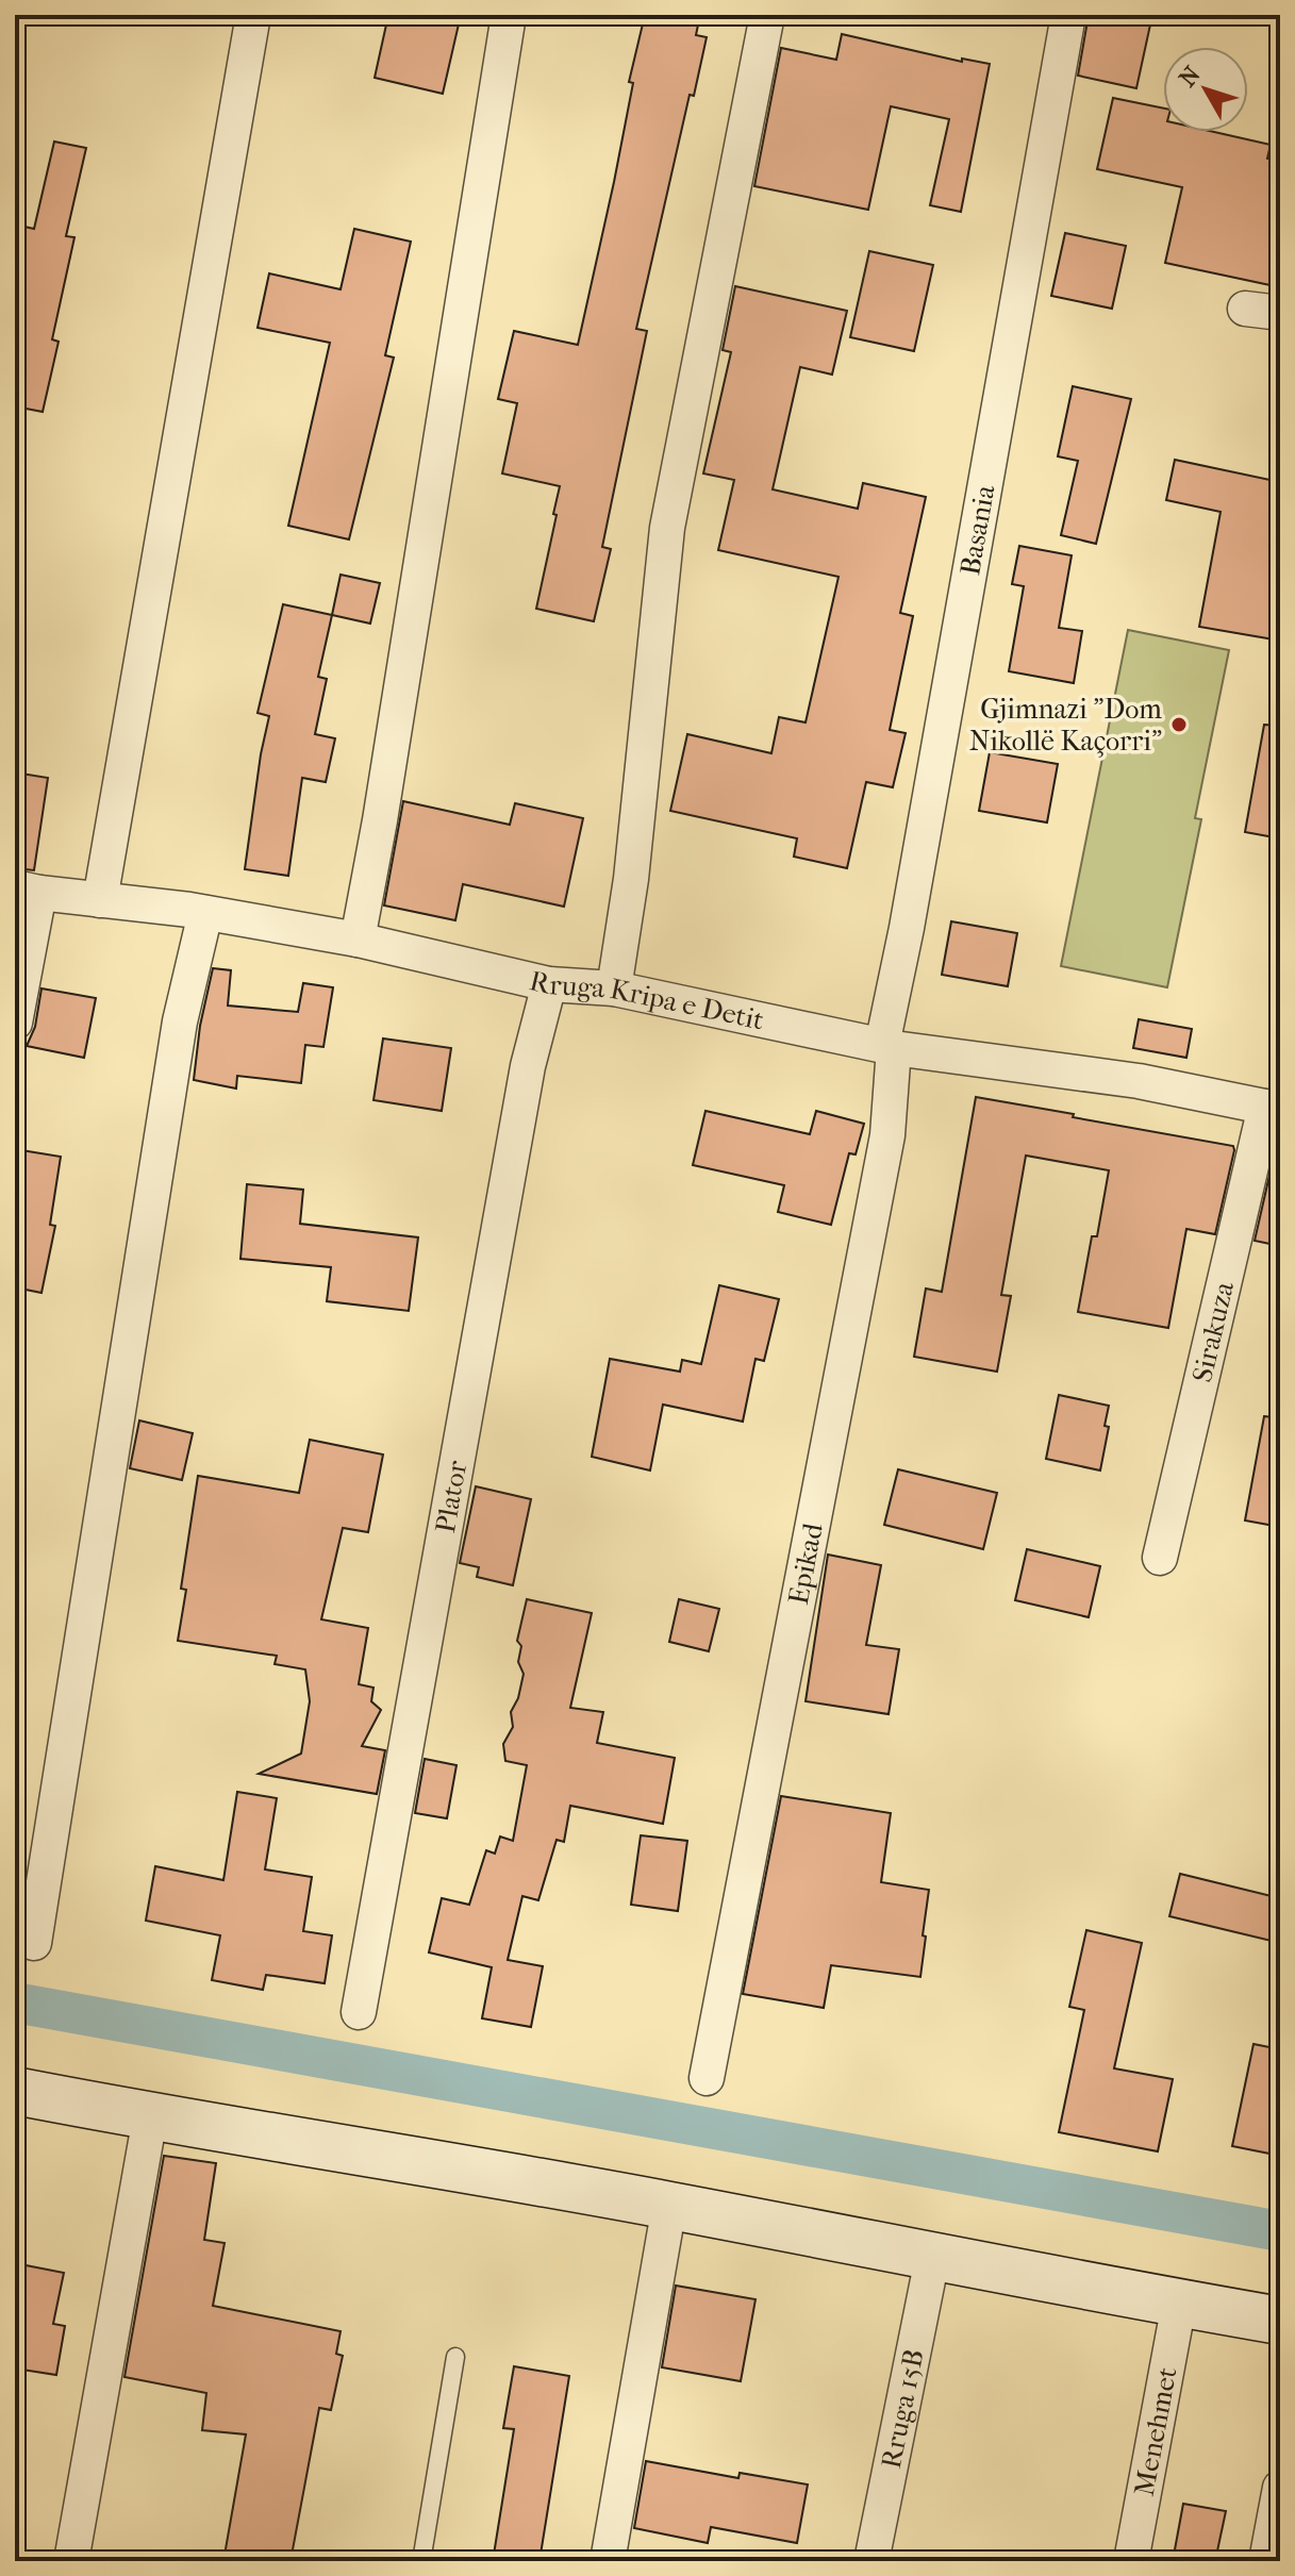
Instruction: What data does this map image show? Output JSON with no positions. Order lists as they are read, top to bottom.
{
  "streets": {
    "street": [
      "Basania",
      "Rruga Kripa e Detit",
      "Sirakuza",
      "Plator",
      "Epikad",
      "Rruga 15B",
      "Menehmet"
    ]
  },
  "crossings": [
    ["Basania", "Rruga Kripa e Detit"],
    ["Basania", "Epikad"],
    ["Rruga Kripa e Detit", "Sirakuza"],
    ["Rruga Kripa e Detit", "Plator"],
    ["Rruga Kripa e Detit", "Epikad"]
  ],
  "places": ["Gjimnazi \"Dom Nikollë Kaçorri\""],
  "north": "top left"
}
